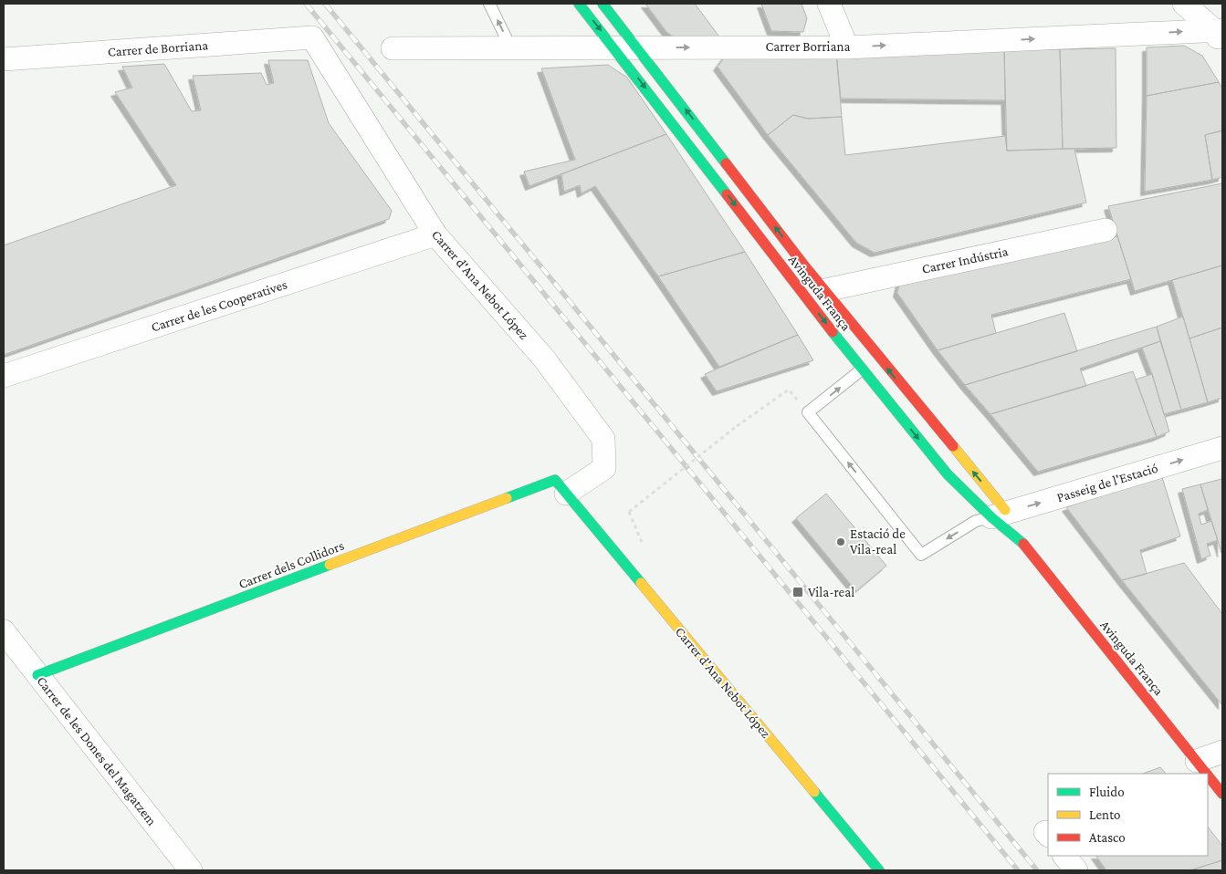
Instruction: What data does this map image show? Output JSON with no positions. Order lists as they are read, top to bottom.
{
  "streets": {
    "main road": ["Carrer d'Ana Nebot López", "Avinguda França", "Carrer dels Collidors"],
    "street": [
      "Carrer Borriana",
      "Carrer de Borriana",
      "Carrer Indústria",
      "Carrer de les Cooperatives",
      "Passeig de l'Estació",
      "Carrer de les Dones del Magatzem"
    ]
  },
  "crossings": [
    ["Carrer Borriana", "Avinguda França"],
    ["Carrer de Borriana", "Carrer d'Ana Nebot López"],
    ["Carrer Indústria", "Avinguda França"],
    ["Carrer d'Ana Nebot López", "Carrer de les Cooperatives"],
    ["Carrer d'Ana Nebot López", "Carrer dels Collidors"],
    ["Avinguda França", "Passeig de l'Estació"],
    ["Carrer dels Collidors", "Carrer de les Dones del Magatzem"]
  ],
  "one_way": ["Carrer Borriana", "Passeig de l'Estació"],
  "places": {
    "other": ["Estació de Vila-real"],
    "transit": ["Vila-real"]
  },
  "legend": ["Fluido", "Lento", "Atasco"]
}
